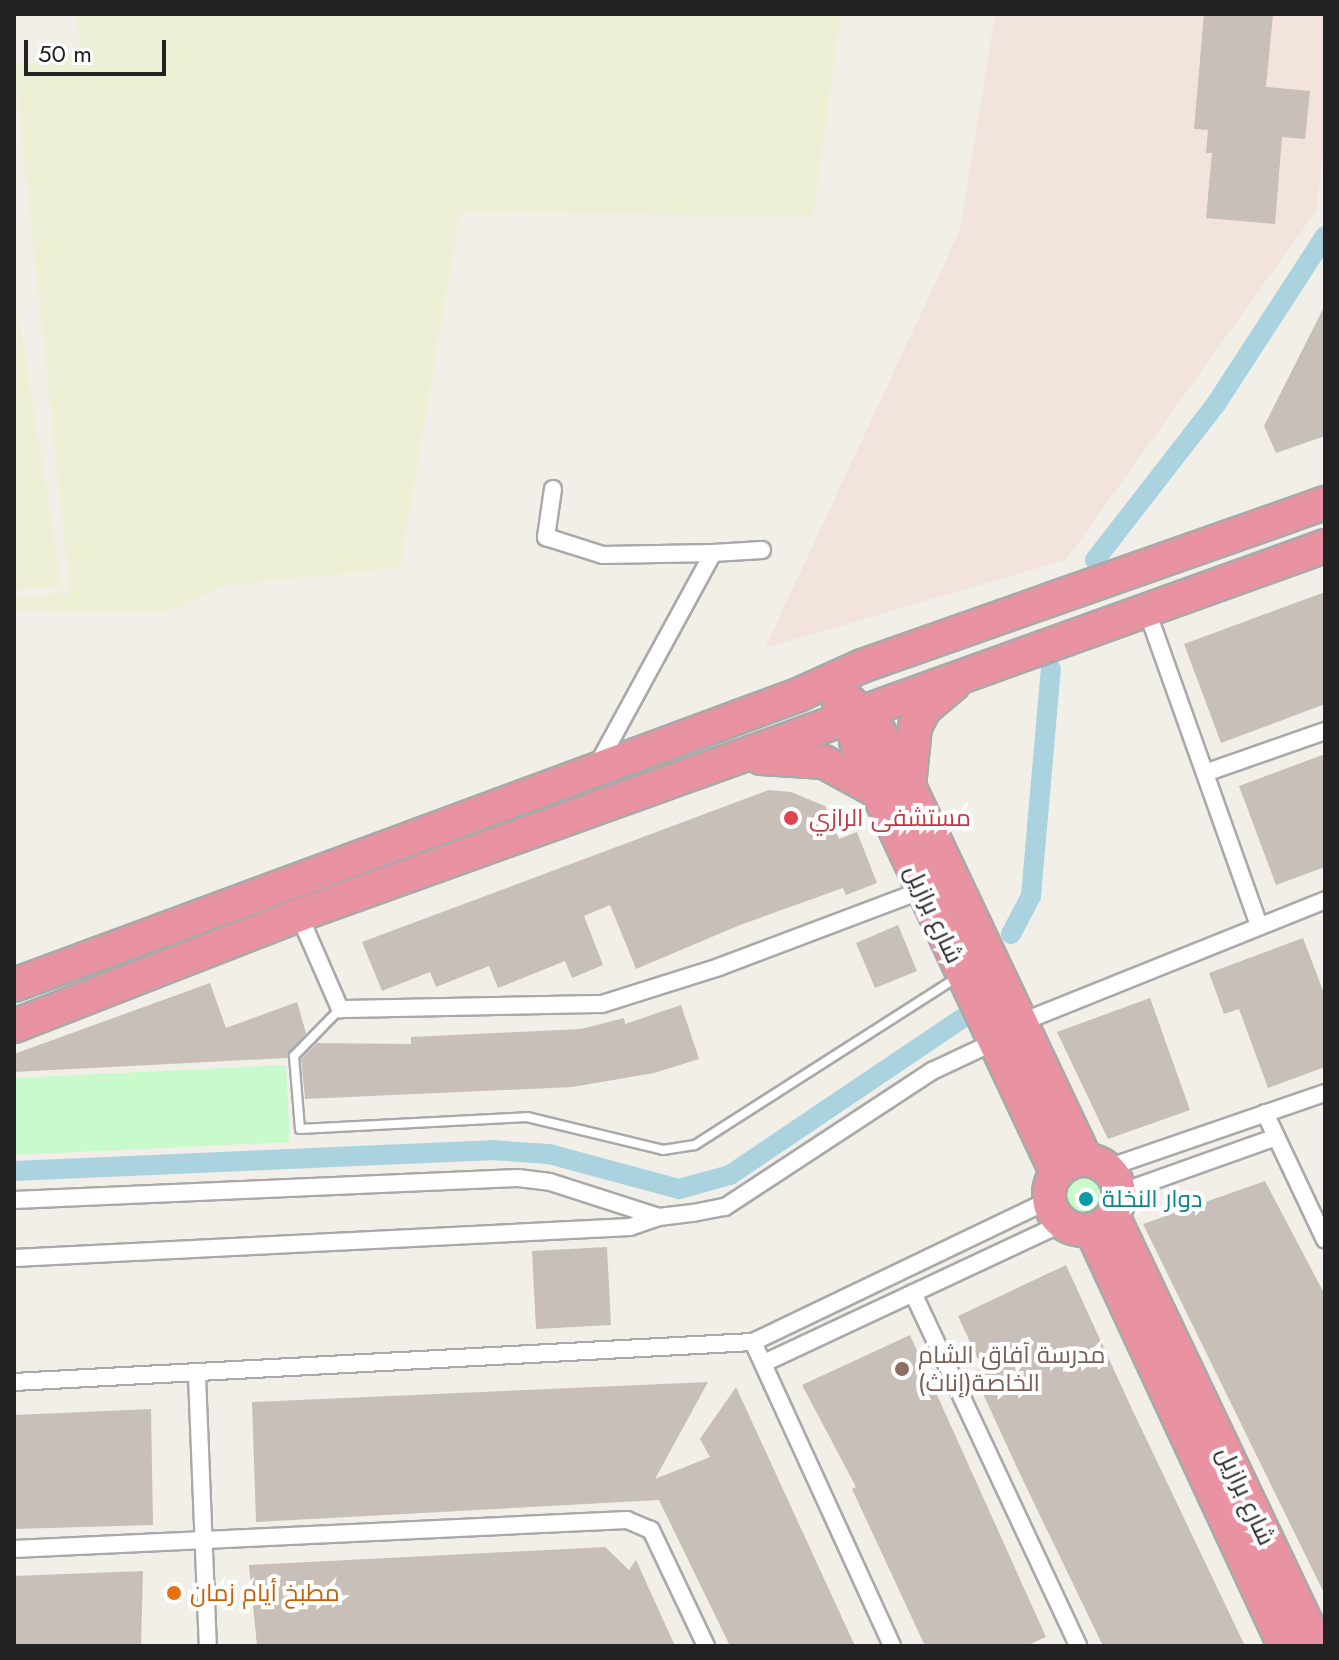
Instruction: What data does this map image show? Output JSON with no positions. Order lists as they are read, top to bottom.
{
  "streets": {
    "highway": ["شارع برازيل"]
  },
  "places": [
    "مستشفى الرازي",
    "دوار النخلة",
    "مدرسة آفاق الشام الخاصة(إناث)",
    "مطبخ أيام زمان"
  ],
  "scale_bar": "50 m"
}
